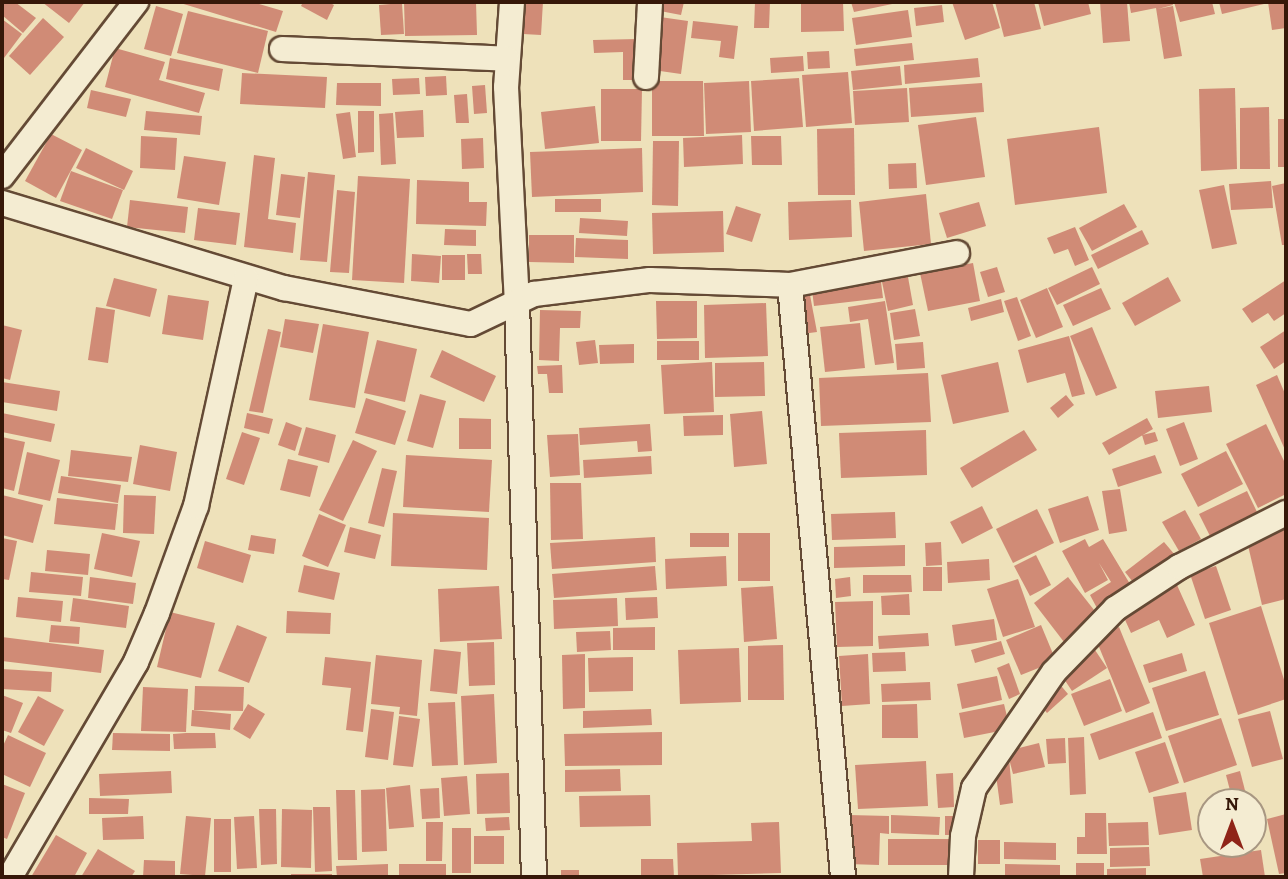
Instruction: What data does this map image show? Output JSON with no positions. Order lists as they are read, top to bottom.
{
  "north": "top"
}
